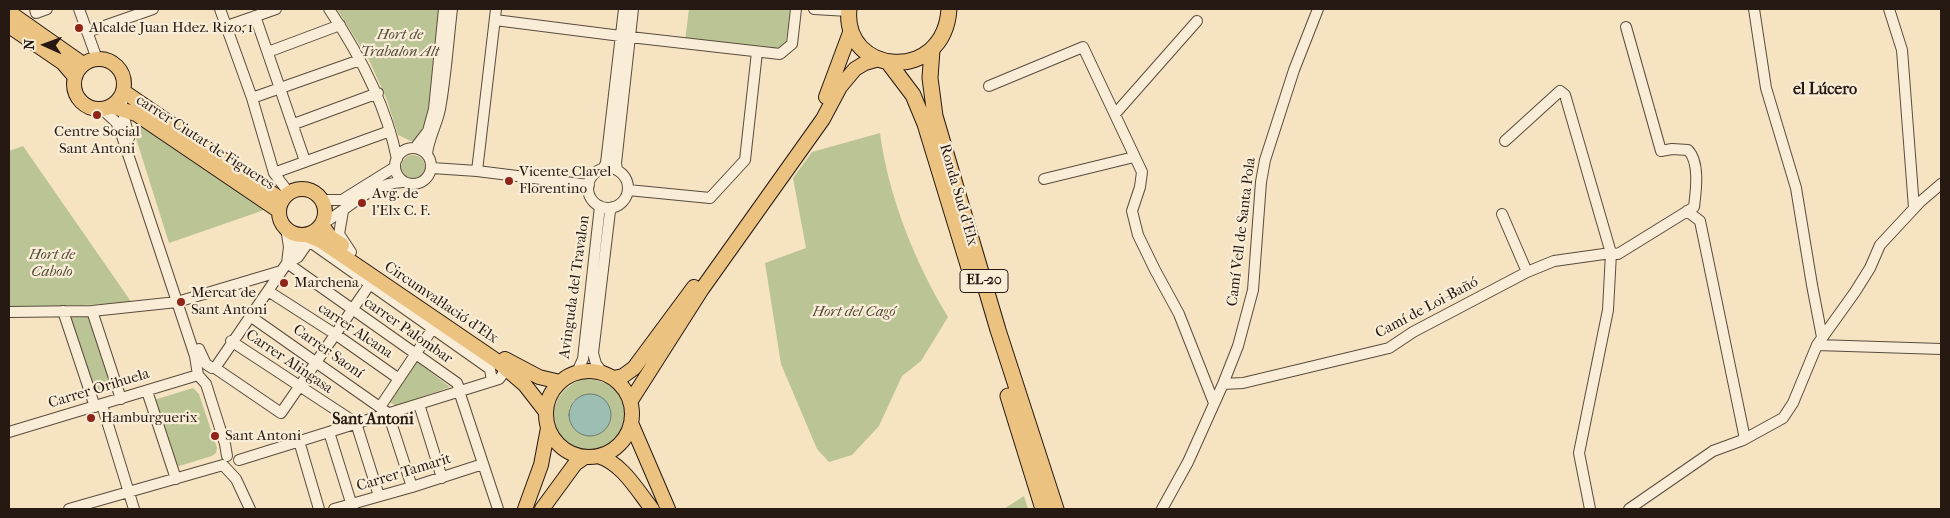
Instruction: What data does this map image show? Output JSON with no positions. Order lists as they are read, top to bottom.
{
  "streets": {
    "highway": ["Ronda Sud d'Elx", "EL-20"],
    "main road": ["carrer Ciutat de Figueres", "Circumval·lació d'Elx"],
    "street": [
      "Camí Vell de Santa Pola",
      "Avinguda del Travalon",
      "Camí de Loi-Bañó",
      "carrer Alcana",
      "carrer Palombar",
      "Carrer Saoní",
      "Carrer Alingasa",
      "Carrer Orihuela",
      "Carrer Tamarit"
    ]
  },
  "crossings": [
    ["carrer Ciutat de Figueres", "Circumval·lació d'Elx"],
    ["Ronda Sud d'Elx", "EL-20"],
    ["Camí Vell de Santa Pola", "Camí de Loi-Bañó"],
    ["Avinguda del Travalon", "Circumval·lació d'Elx"]
  ],
  "districts": ["el Lúcero", "Sant Antoni"],
  "parks": ["Hort de Trabalon Alt", "Hort de Cabolo", "Hort del Cagó"],
  "places": [
    "Alcalde Juan Hdez. Rizo, 1",
    "Centre Social Sant Antoni",
    "Vicente Clavel Florentino",
    "Avg. de l'Elx C. F.",
    "Marchena",
    "Mercat de Sant Antoni",
    "Hamburguerix",
    "Sant Antoni"
  ],
  "north": "left"
}
